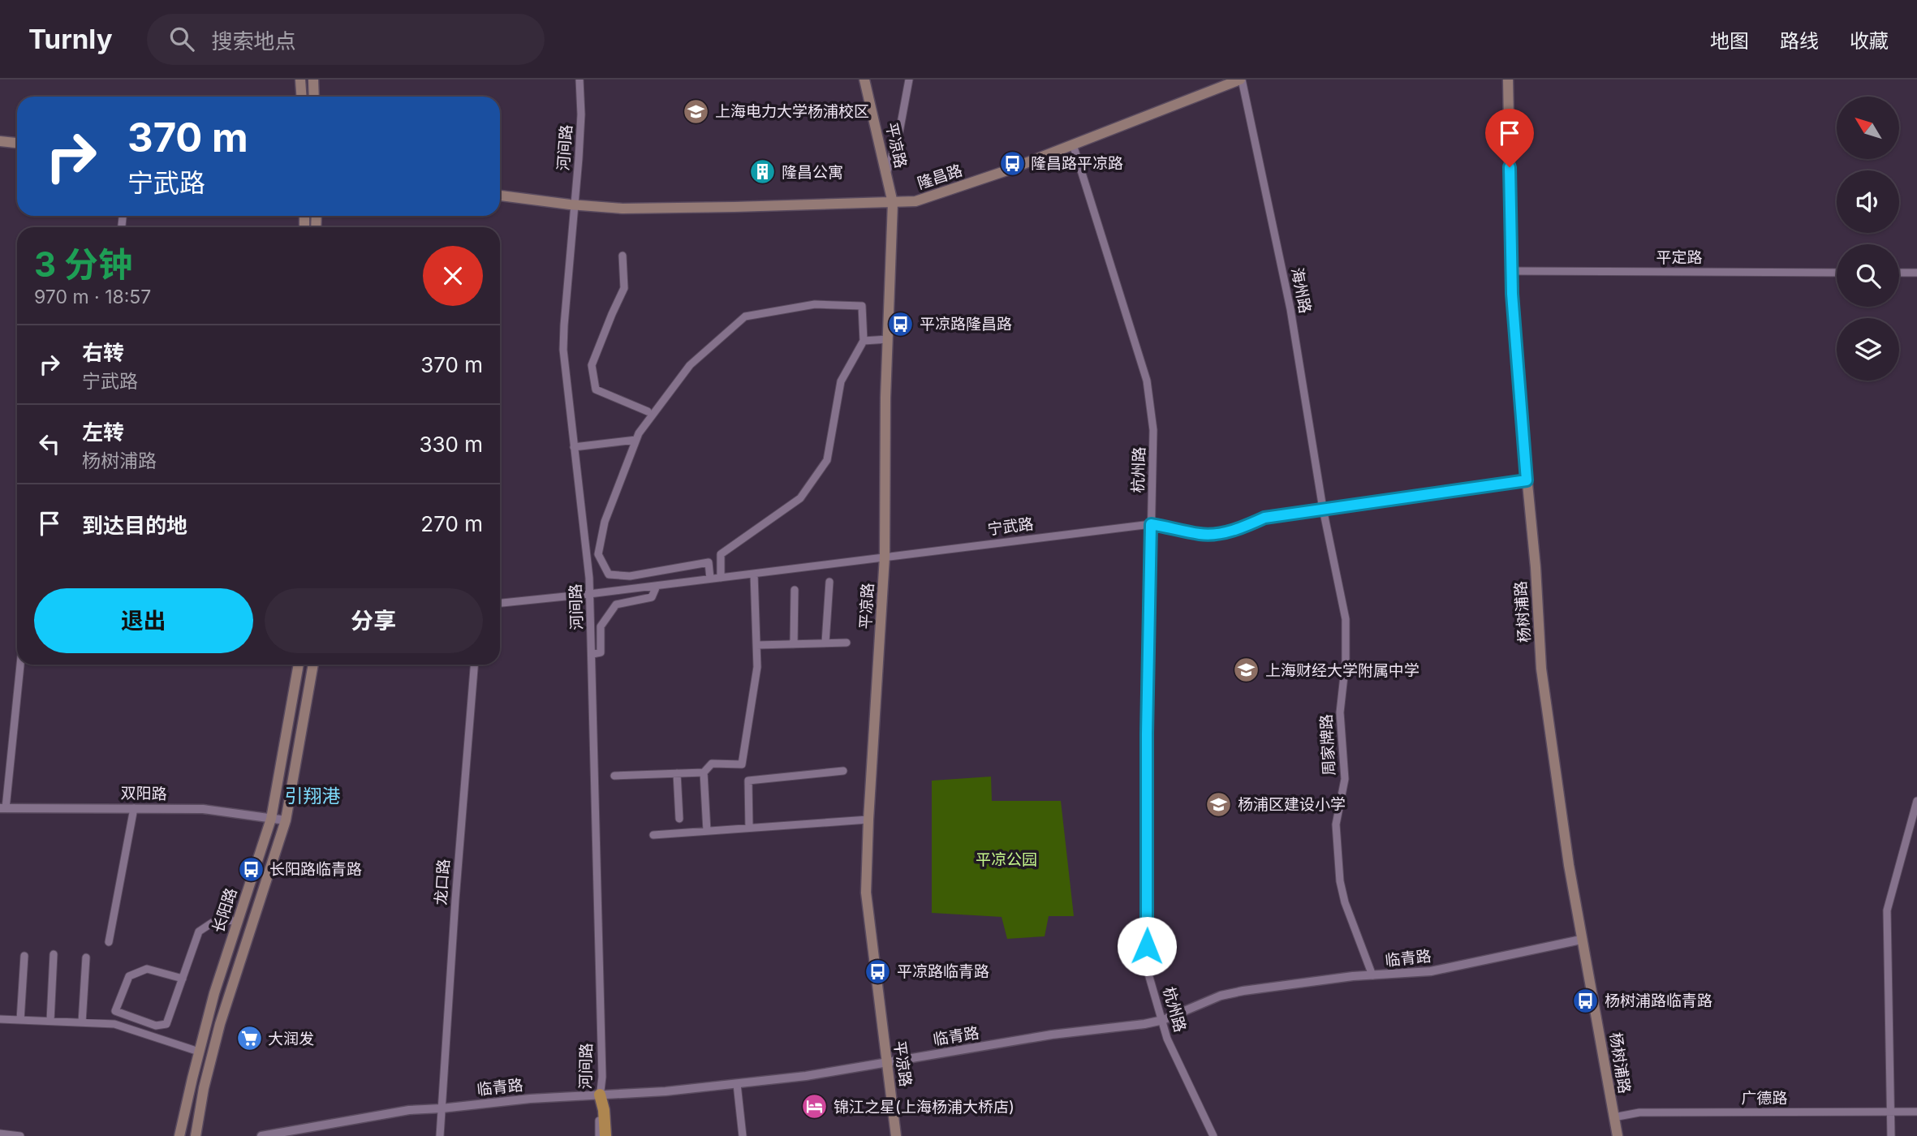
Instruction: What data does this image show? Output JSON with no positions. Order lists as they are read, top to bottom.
{
  "streets": {
    "main road": [
      "平凉路",
      "隆昌路",
      "杨树浦路",
      "长阳路"
    ],
    "street": [
      "河间路",
      "平定路",
      "海州路",
      "杭州路",
      "宁武路",
      "周家牌路",
      "双阳路",
      "龙口路",
      "临青路",
      "广德路"
    ]
  },
  "crossings": [
    ["平凉路", "隆昌路"],
    ["平凉路", "宁武路"],
    ["平凉路", "临青路"],
    ["河间路", "隆昌路"],
    ["河间路", "宁武路"],
    ["河间路", "临青路"],
    ["隆昌路", "海州路"],
    ["隆昌路", "杭州路"],
    ["平定路", "杨树浦路"],
    ["海州路", "宁武路"],
    ["海州路", "周家牌路"],
    ["杭州路", "宁武路"],
    ["杭州路", "临青路"],
    ["宁武路", "杨树浦路"],
    ["宁武路", "周家牌路"],
    ["杨树浦路", "临青路"],
    ["杨树浦路", "广德路"],
    ["周家牌路", "临青路"],
    ["双阳路", "长阳路"],
    ["龙口路", "临青路"]
  ],
  "districts": ["引翔港"],
  "parks": ["平凉公园"],
  "places": {
    "school or university": ["上海电力大学杨浦校区", "上海财经大学附属中学", "杨浦区建设小学"],
    "bus stop": [
      "隆昌路平凉路",
      "平凉路隆昌路",
      "长阳路临青路",
      "平凉路临青路",
      "杨树浦路临青路"
    ],
    "building": ["隆昌公寓"],
    "supermarket": ["大润发"],
    "hotel": ["锦江之星(上海杨浦大桥店)"]
  },
  "north": "top left",
  "page": {
    "header": "Turnly",
    "search": "搜索地点",
    "nav": ["地图", "路线", "收藏"],
    "turn": ["370 m", "宁武路"],
    "heading": ["3 分钟", "970 m · 18:57"],
    "list": [
      {
        "name": "右转",
        "note": "宁武路",
        "value": "370 m"
      },
      {
        "name": "左转",
        "note": "杨树浦路",
        "value": "330 m"
      },
      {
        "name": "到达目的地",
        "value": "270 m"
      }
    ],
    "buttons": ["退出", "分享"]
  }
}
